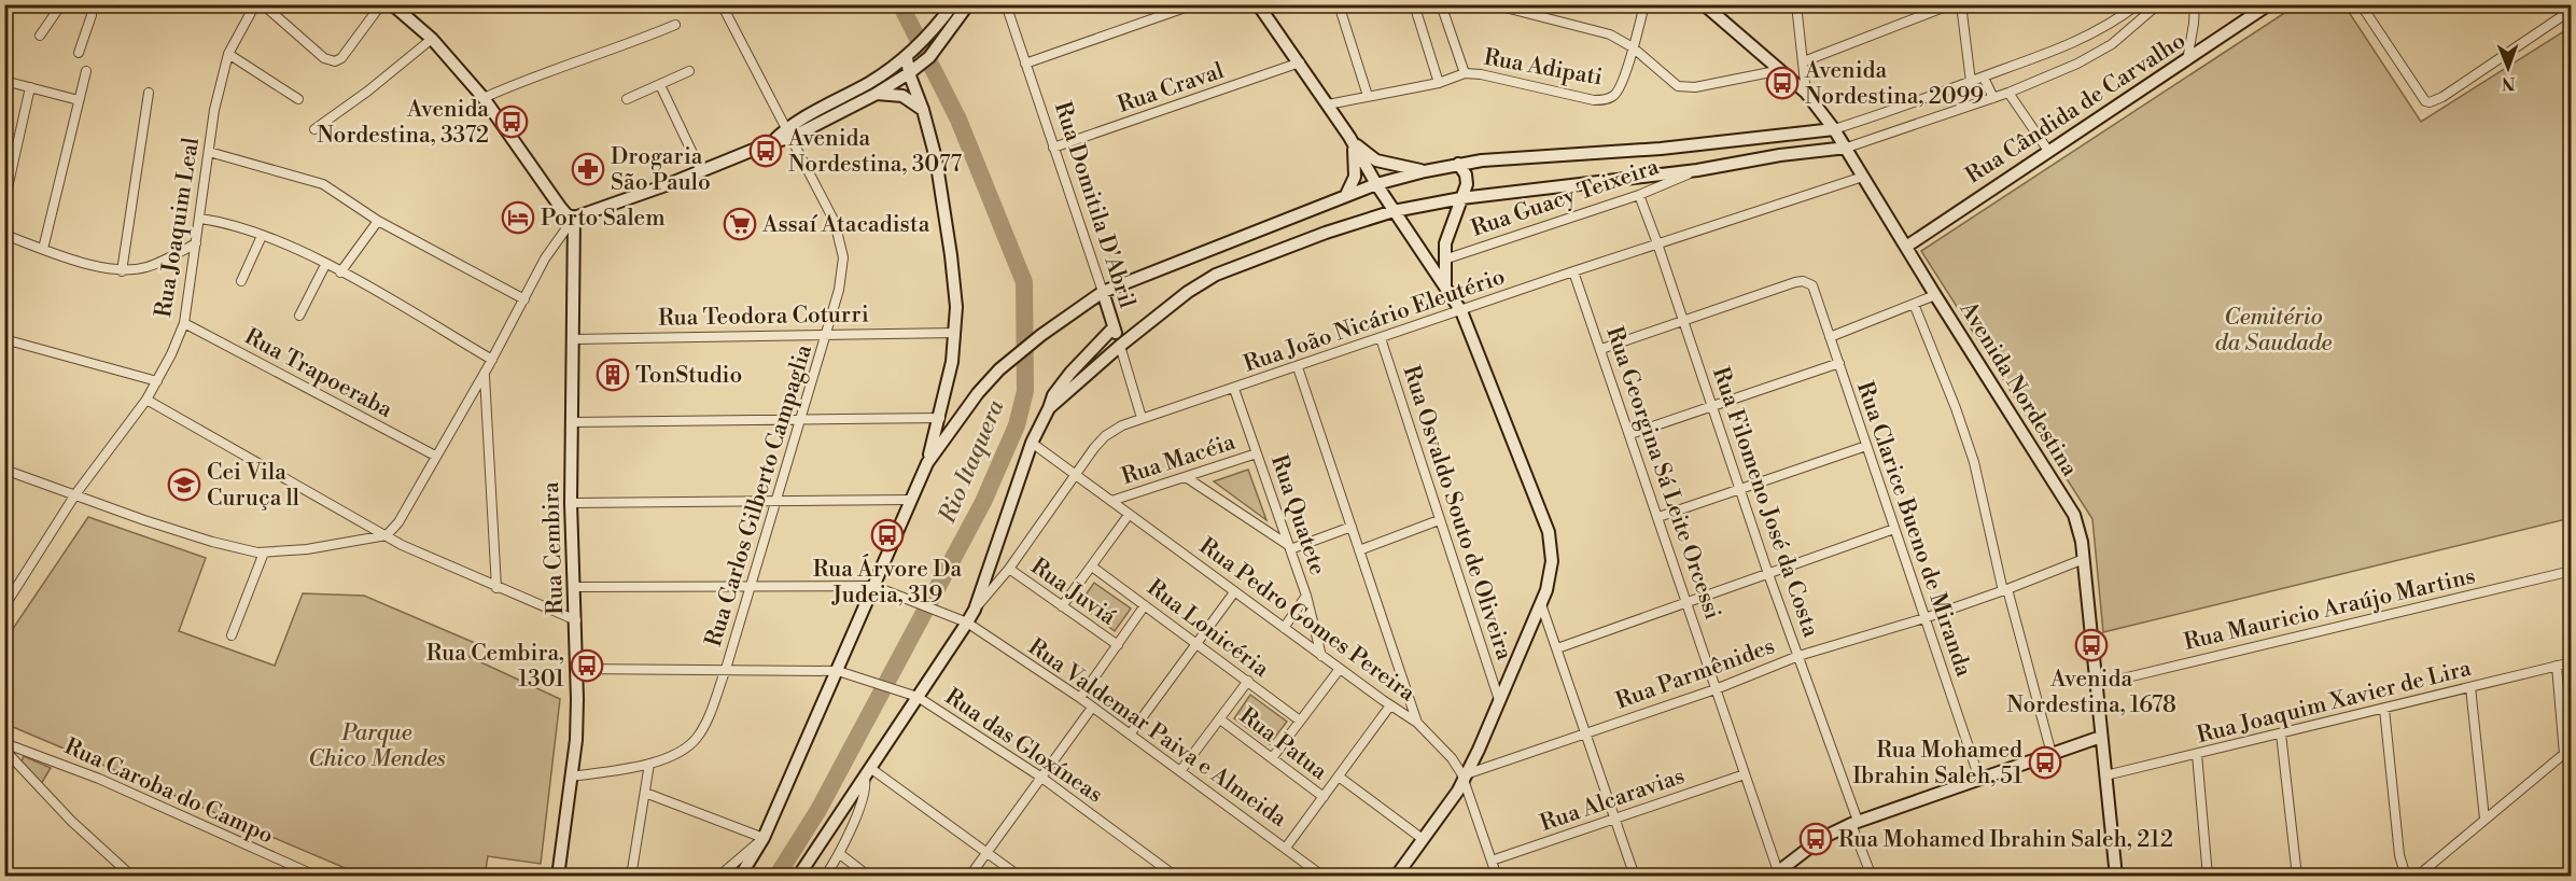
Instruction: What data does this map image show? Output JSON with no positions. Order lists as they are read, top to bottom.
{
  "streets": {
    "street": [
      "Rua Adipati",
      "Rua Craval",
      "Rua Cândida de Carvalho",
      "Rua Guacy Teixeira",
      "Rua Domitila D'Abril",
      "Rua Joaquim Leal",
      "Rua Teodora Coturri",
      "Rua João Nicário Eleutério",
      "Rua Trapoeraba",
      "Avenida Nordestina",
      "Rua Macéia",
      "Rua Georgina Sá Leite Orcessi",
      "Rua Carlos Gilberto Campaglia",
      "Rua Filomeno José da Costa",
      "Rua Osvaldo Souto de Oliveira",
      "Rua Quatete",
      "Rua Clarice Bueno de Miranda",
      "Rua Cembira",
      "Rua Juviá",
      "Rua Mauricio Araújo Martins",
      "Rua Pedro Gomes Pereira",
      "Rua Lonicéria",
      "Rua Parmênides",
      "Rua Joaquim Xavier de Lira",
      "Rua Valdemar Paiva e Almeida",
      "Rua Patua",
      "Rua das Gloxíneas",
      "Rua Caroba do Campo",
      "Rua Alcaravias"
    ]
  },
  "crossings": [
    ["Rua Craval", "Rua Domitila D'Abril"],
    ["Rua Cândida de Carvalho", "Avenida Nordestina"],
    ["Rua Guacy Teixeira", "Rua Filomeno José da Costa"],
    ["Rua Domitila D'Abril", "Rua João Nicário Eleutério"],
    ["Rua Joaquim Leal", "Rua Trapoeraba"],
    ["Rua Teodora Coturri", "Rua Carlos Gilberto Campaglia"],
    ["Rua Teodora Coturri", "Rua Cembira"],
    ["Rua João Nicário Eleutério", "Avenida Nordestina"],
    ["Rua João Nicário Eleutério", "Rua Georgina Sá Leite Orcessi"],
    ["Rua João Nicário Eleutério", "Rua Filomeno José da Costa"],
    ["Rua João Nicário Eleutério", "Rua Osvaldo Souto de Oliveira"],
    ["Rua João Nicário Eleutério", "Rua Quatete"],
    ["Rua João Nicário Eleutério", "Rua Juviá"],
    ["Rua João Nicário Eleutério", "Rua Pedro Gomes Pereira"],
    ["Avenida Nordestina", "Rua Mauricio Araújo Martins"],
    ["Avenida Nordestina", "Rua Parmênides"],
    ["Avenida Nordestina", "Rua Joaquim Xavier de Lira"],
    ["Rua Macéia", "Rua Quatete"],
    ["Rua Macéia", "Rua Pedro Gomes Pereira"],
    ["Rua Georgina Sá Leite Orcessi", "Rua Parmênides"],
    ["Rua Georgina Sá Leite Orcessi", "Rua Alcaravias"],
    ["Rua Carlos Gilberto Campaglia", "Rua Cembira"],
    ["Rua Carlos Gilberto Campaglia", "Rua Valdemar Paiva e Almeida"],
    ["Rua Carlos Gilberto Campaglia", "Rua das Gloxíneas"],
    ["Rua Filomeno José da Costa", "Rua Clarice Bueno de Miranda"],
    ["Rua Filomeno José da Costa", "Rua Parmênides"],
    ["Rua Quatete", "Rua Pedro Gomes Pereira"],
    ["Rua Clarice Bueno de Miranda", "Rua Parmênides"],
    ["Rua Cembira", "Rua Valdemar Paiva e Almeida"],
    ["Rua Cembira", "Rua das Gloxíneas"],
    ["Rua Pedro Gomes Pereira", "Rua Parmênides"],
    ["Rua Pedro Gomes Pereira", "Rua Alcaravias"]
  ],
  "water": ["Rio Itaquera"],
  "parks": ["Cemitério da Saudade", "Parque Chico Mendes"],
  "places": {
    "bus stop": [
      "Avenida Nordestina, 2099",
      "Avenida Nordestina, 3372",
      "Avenida Nordestina, 3077",
      "Rua Árvore Da Judeia, 319",
      "Avenida Nordestina, 1678",
      "Rua Cembira, 1301",
      "Rua Mohamed Ibrahin Saleh, 51",
      "Rua Mohamed Ibrahin Saleh, 212"
    ],
    "pharmacy": ["Drogaria São Paulo"],
    "hotel": ["Porto Salem"],
    "supermarket": ["Assaí Atacadista"],
    "building": ["TonStudio"],
    "school or university": ["Cei Vila Curuça ll"]
  },
  "north": "bottom"
}
